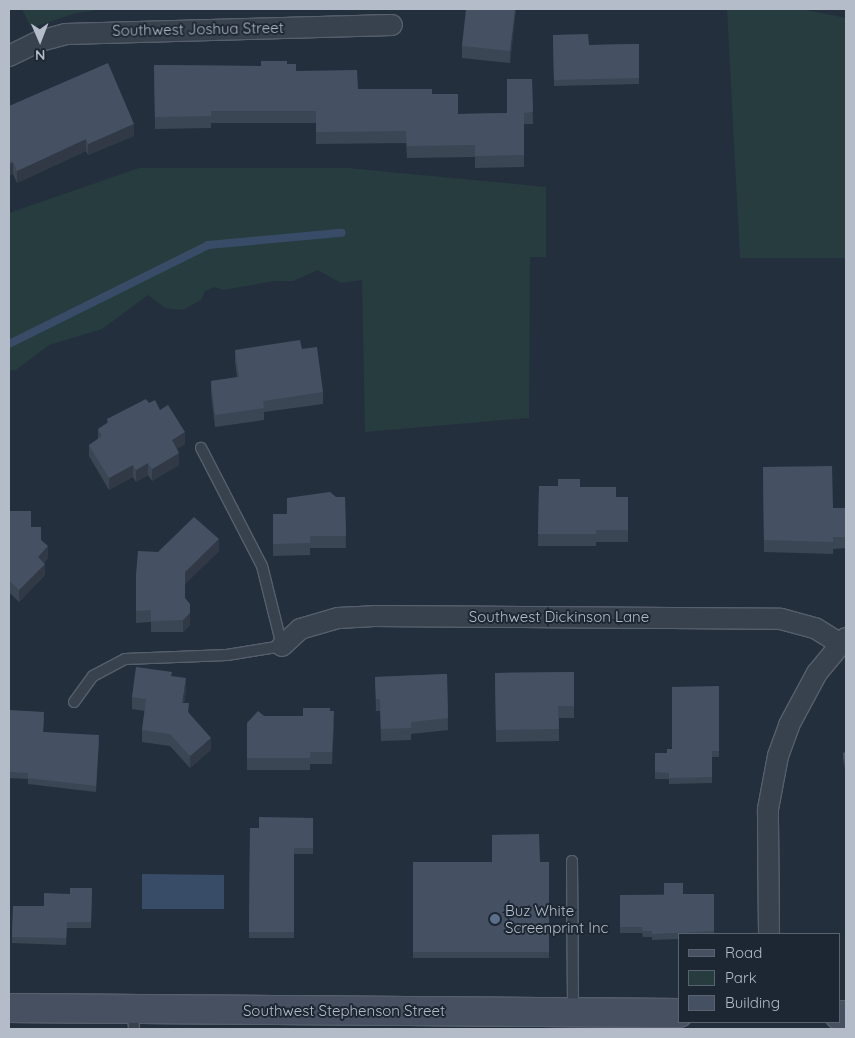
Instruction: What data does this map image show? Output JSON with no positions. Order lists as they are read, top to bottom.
{
  "streets": {
    "street": ["Southwest Joshua Street", "Southwest Dickinson Lane", "Southwest Stephenson Street"]
  },
  "places": ["Buz White Screenprint Inc"],
  "legend": ["Road", "Park", "Building"],
  "north": "bottom"
}
